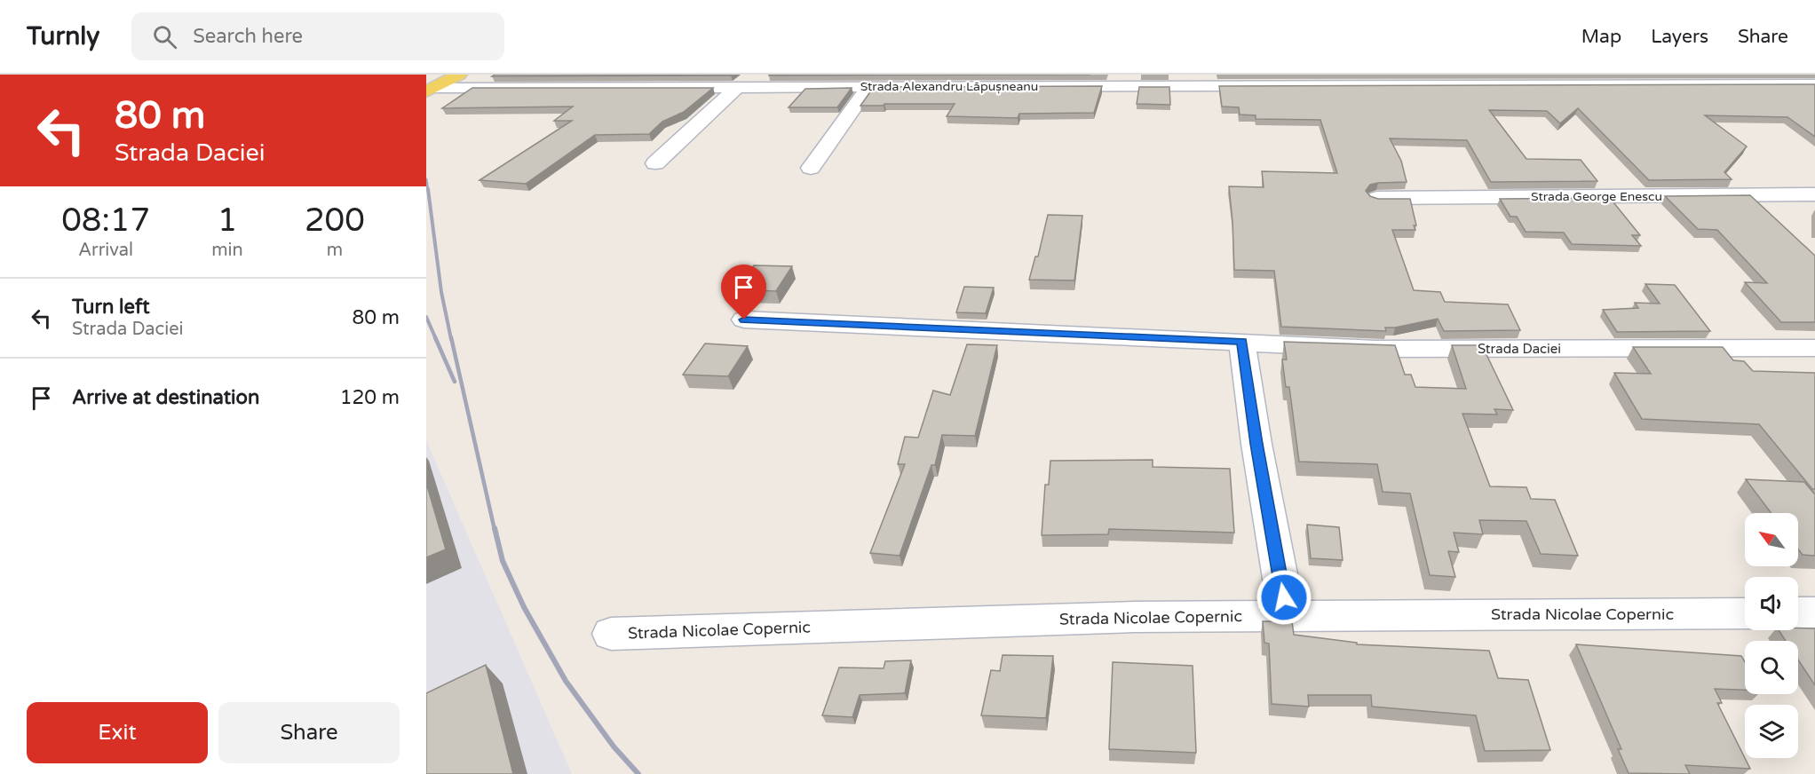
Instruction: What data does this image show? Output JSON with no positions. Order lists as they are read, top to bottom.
{
  "streets": {
    "street": [
      "Strada Alexandru Lăpușneanu",
      "Strada George Enescu",
      "Strada Daciei",
      "Strada Nicolae Copernic"
    ]
  },
  "north": "top left",
  "page": {
    "header": "Turnly",
    "search": "Search here",
    "nav": ["Map", "Layers", "Share"],
    "turn": ["80 m", "Strada Daciei"],
    "eta": [
      "08:17",
      "Arrival",
      "1",
      "min",
      "200",
      "m"
    ],
    "list": [
      {
        "name": "Turn left",
        "note": "Strada Daciei",
        "value": "80 m"
      },
      {
        "name": "Arrive at destination",
        "value": "120 m"
      }
    ],
    "buttons": ["Exit", "Share"]
  }
}
